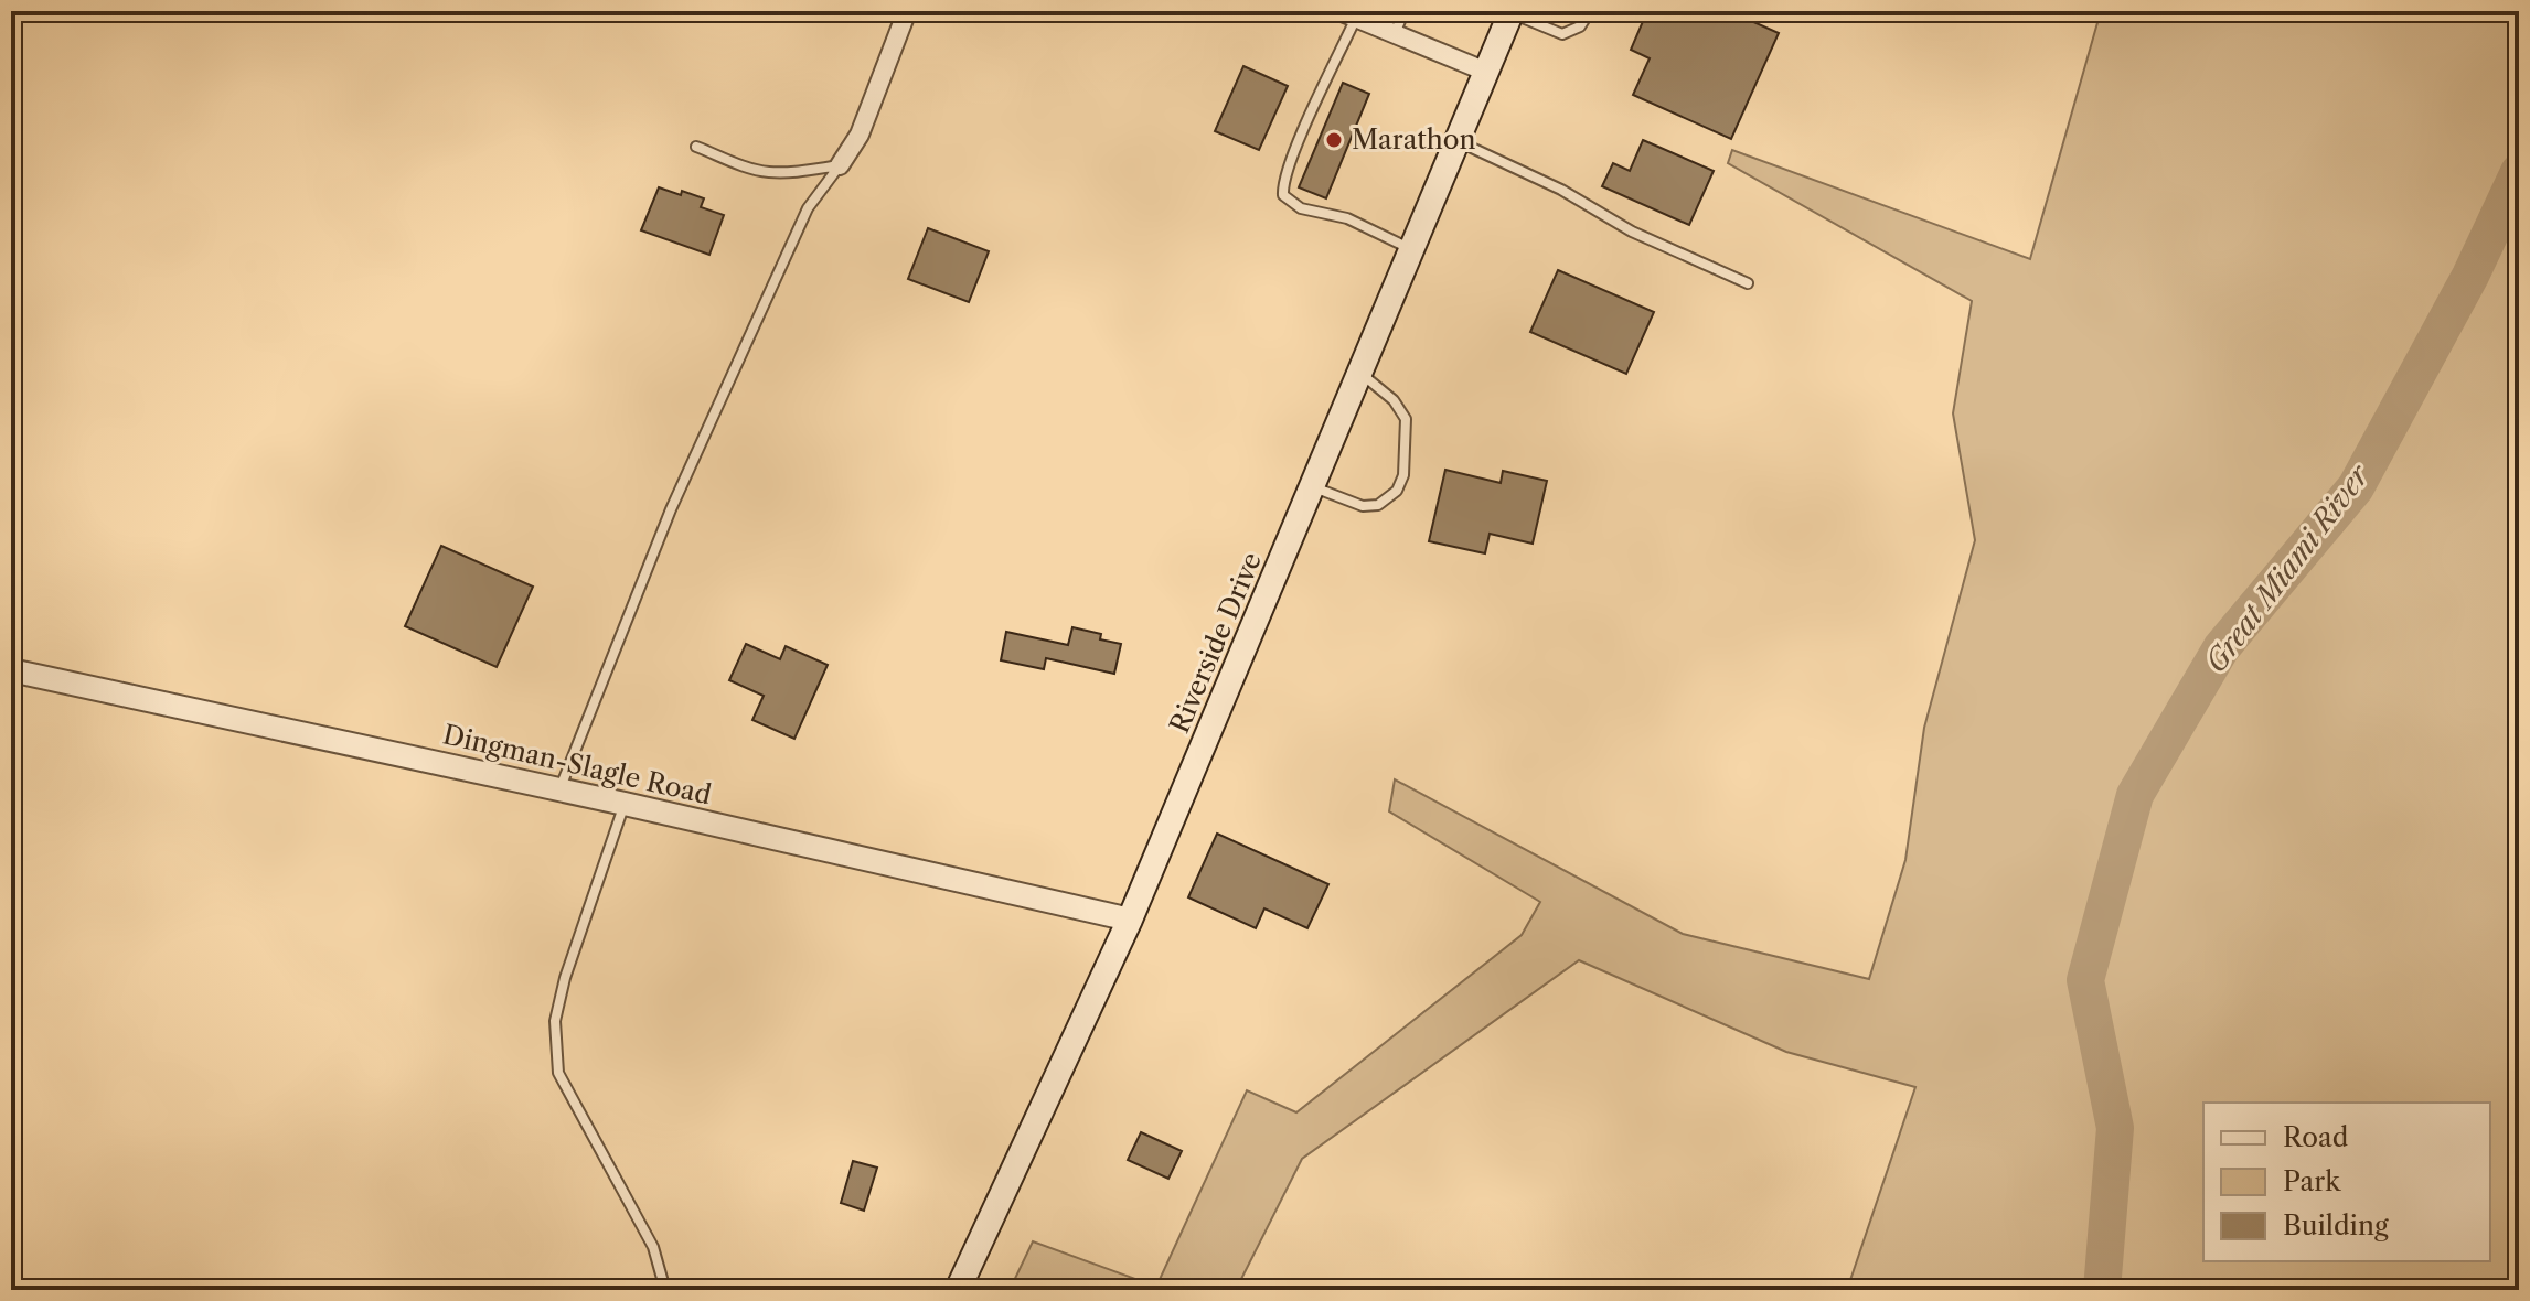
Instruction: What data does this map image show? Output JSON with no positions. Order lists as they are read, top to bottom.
{
  "streets": {
    "main road": ["Riverside Drive"],
    "street": ["Dingman-Slagle Road"]
  },
  "crossings": [
    ["Riverside Drive", "Dingman-Slagle Road"]
  ],
  "water": ["Great Miami River"],
  "places": ["Marathon"],
  "legend": ["Road", "Park", "Building"]
}
